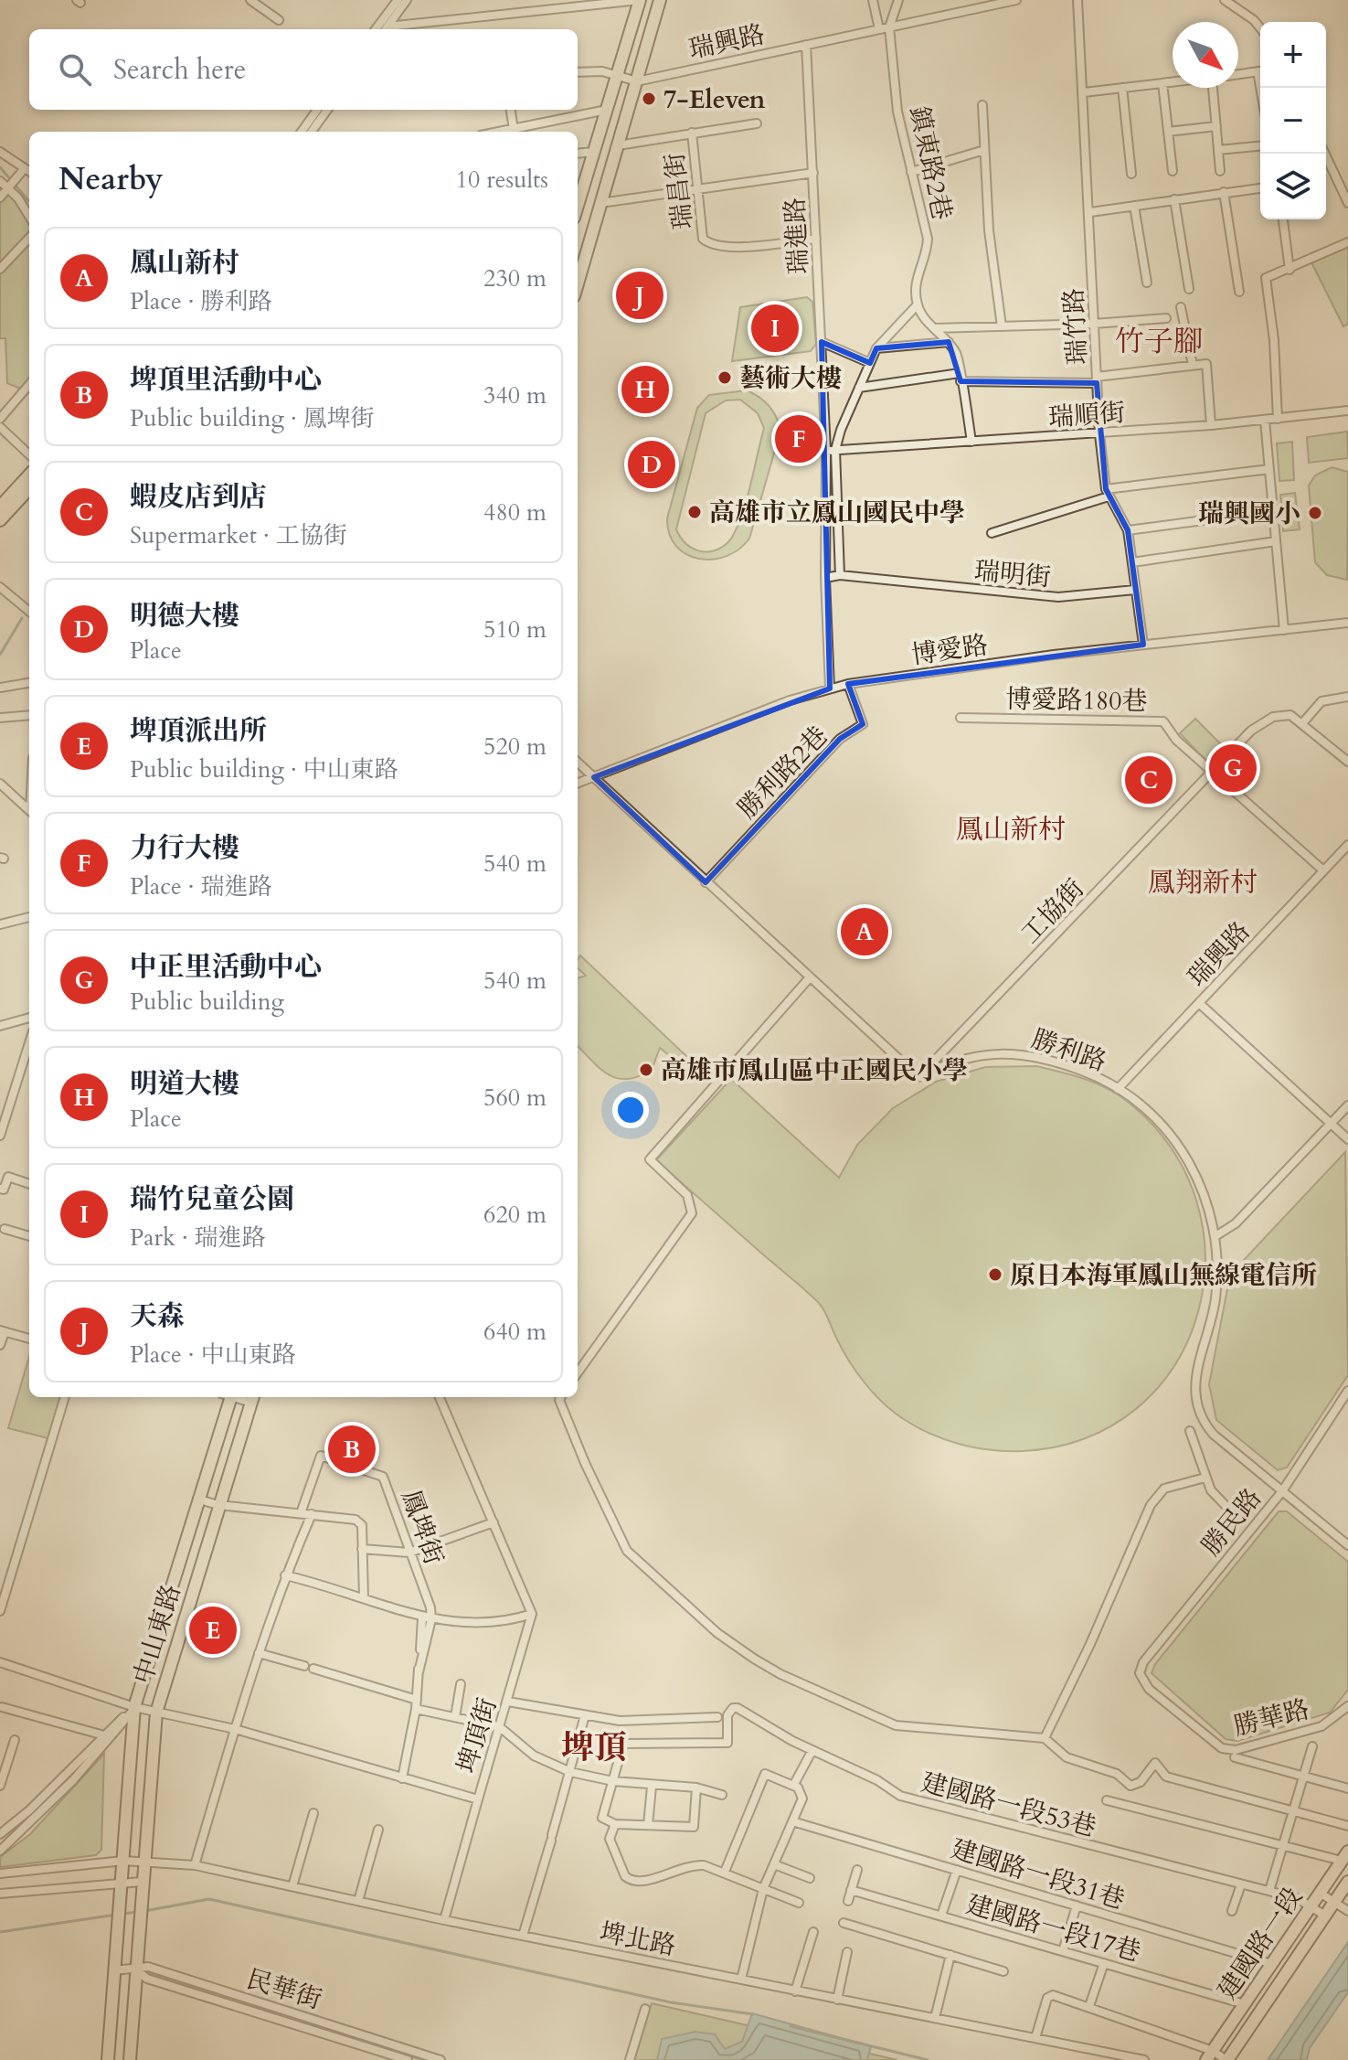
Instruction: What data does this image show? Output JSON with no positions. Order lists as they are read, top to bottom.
{
  "streets": {
    "main road": ["中山東路", "建國路一段"],
    "street": [
      "瑞興路",
      "鎮東路2巷",
      "瑞昌街",
      "瑞進路",
      "瑞竹路",
      "瑞順街",
      "瑞明街",
      "博愛路",
      "博愛路180巷",
      "勝利路2巷",
      "工協街",
      "勝利路",
      "勝民路",
      "鳳埤街",
      "勝華路",
      "埤頂街",
      "建國路一段53巷",
      "建國路一段31巷",
      "建國路一段17巷",
      "埤北路",
      "民華街"
    ]
  },
  "crossings": [
    ["瑞興路", "鎮東路2巷"],
    ["瑞興路", "瑞進路"],
    ["瑞興路", "勝利路"],
    ["瑞昌街", "瑞進路"],
    ["瑞進路", "瑞順街"],
    ["瑞進路", "瑞明街"],
    ["瑞進路", "博愛路"],
    ["瑞竹路", "瑞順街"],
    ["瑞竹路", "瑞明街"],
    ["瑞竹路", "博愛路"],
    ["博愛路", "勝利路2巷"],
    ["博愛路180巷", "工協街"],
    ["工協街", "勝利路"],
    ["勝利路", "勝民路"],
    ["勝民路", "勝華路"],
    ["鳳埤街", "埤頂街"],
    ["中山東路", "埤頂街"],
    ["中山東路", "埤北路"],
    ["中山東路", "民華街"],
    ["建國路一段53巷", "建國路一段"],
    ["建國路一段31巷", "建國路一段"],
    ["建國路一段17巷", "建國路一段"]
  ],
  "districts": [
    "竹子腳",
    "鳳山新村",
    "鳳翔新村",
    "埤頂"
  ],
  "places": [
    "7-Eleven",
    "藝術大樓",
    "高雄市立鳳山國民中學",
    "瑞興國小",
    "高雄市鳳山區中正國民小學",
    "原日本海軍鳳山無線電信所"
  ],
  "north": "bottom right",
  "page": {
    "map_buttons": ["+", "−"],
    "search": "Search here",
    "heading": ["Nearby", "10 results"],
    "list": [
      {
        "mark": "A",
        "name": "鳳山新村",
        "note": "Place · 勝利路",
        "value": "230 m"
      },
      {
        "mark": "B",
        "name": "埤頂里活動中心",
        "note": "Public building · 鳳埤街",
        "value": "340 m"
      },
      {
        "mark": "C",
        "name": "蝦皮店到店",
        "note": "Supermarket · 工協街",
        "value": "480 m"
      },
      {
        "mark": "D",
        "name": "明德大樓",
        "note": "Place",
        "value": "510 m"
      },
      {
        "mark": "E",
        "name": "埤頂派出所",
        "note": "Public building · 中山東路",
        "value": "520 m"
      },
      {
        "mark": "F",
        "name": "力行大樓",
        "note": "Place · 瑞進路",
        "value": "540 m"
      },
      {
        "mark": "G",
        "name": "中正里活動中心",
        "note": "Public building",
        "value": "540 m"
      },
      {
        "mark": "H",
        "name": "明道大樓",
        "note": "Place",
        "value": "560 m"
      },
      {
        "mark": "I",
        "name": "瑞竹兒童公園",
        "note": "Park · 瑞進路",
        "value": "620 m"
      },
      {
        "mark": "J",
        "name": "天森",
        "note": "Place · 中山東路",
        "value": "640 m"
      }
    ],
    "pins": [
      "J",
      "I",
      "H",
      "F",
      "D",
      "G",
      "C",
      "A",
      "B",
      "E"
    ]
  }
}
